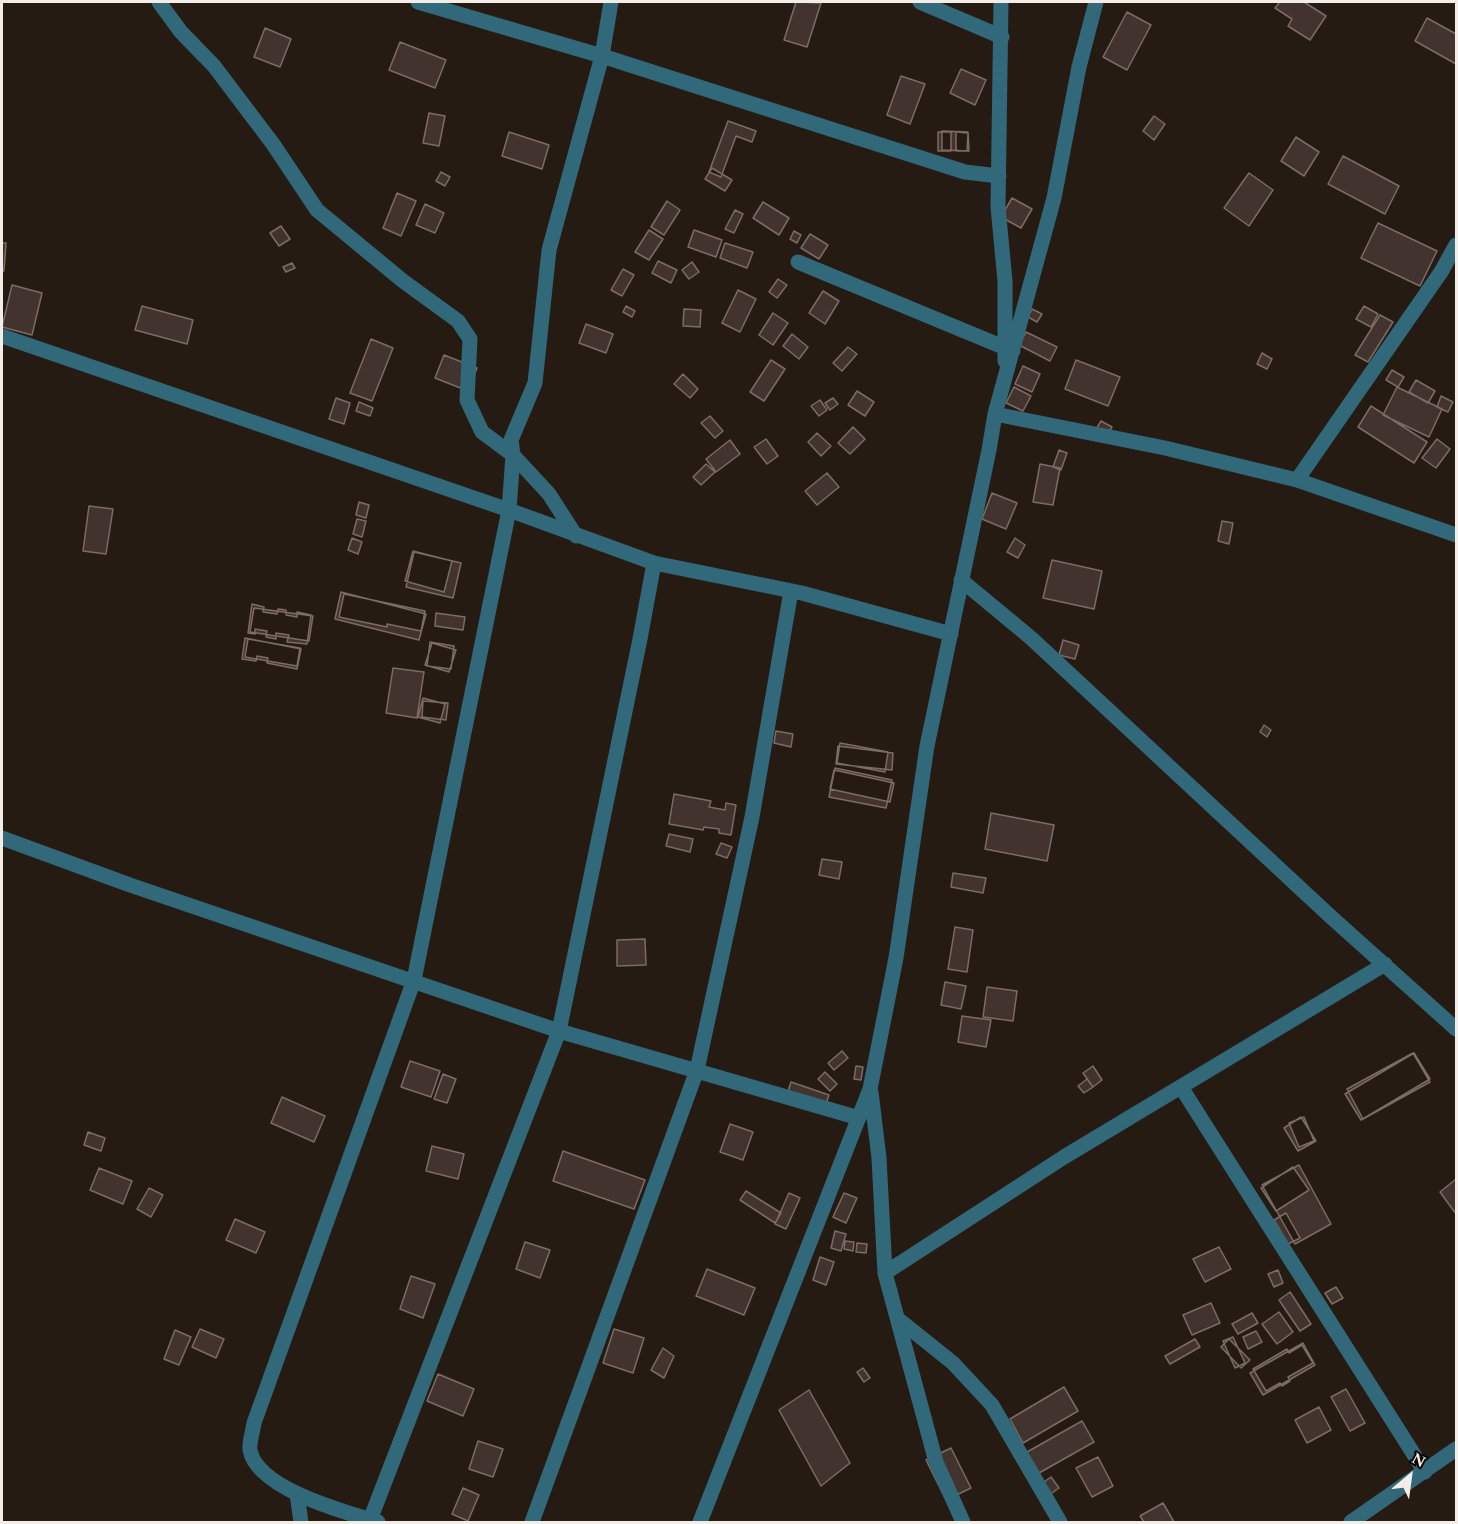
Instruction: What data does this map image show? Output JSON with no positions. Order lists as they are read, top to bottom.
{
  "north": "top right"
}
